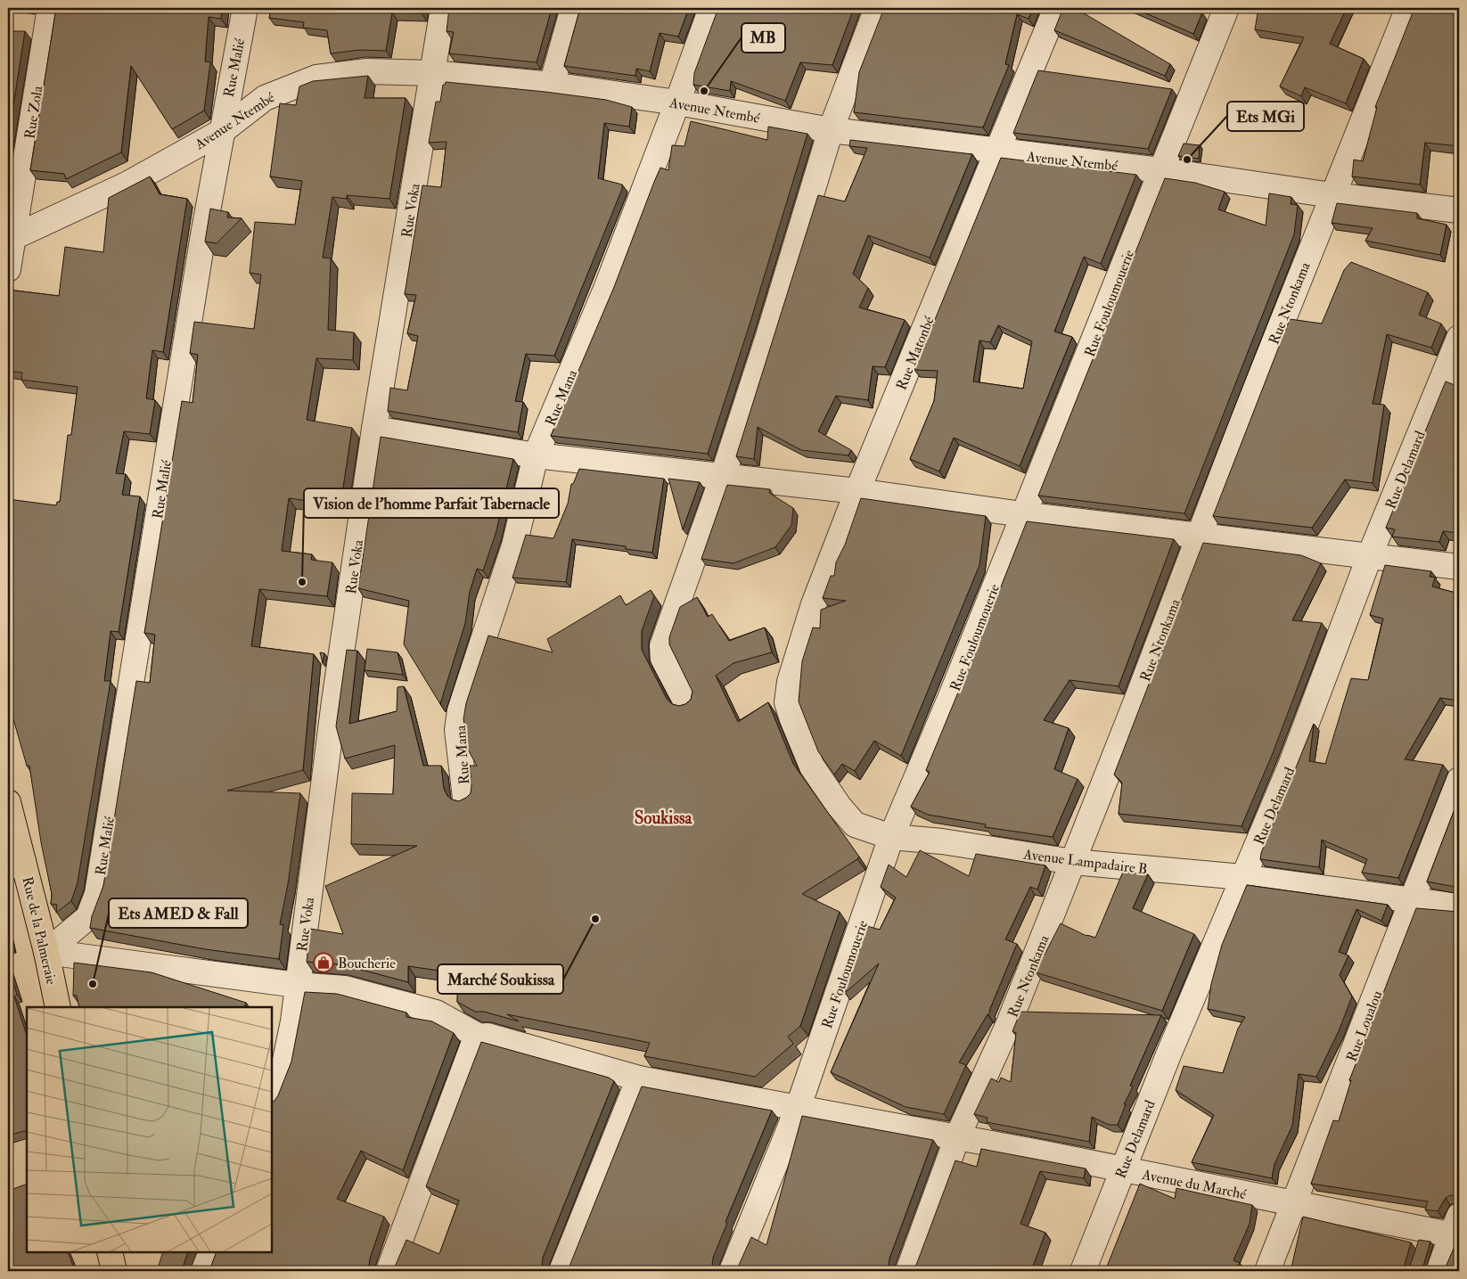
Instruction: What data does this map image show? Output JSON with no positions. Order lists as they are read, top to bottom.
{
  "streets": {
    "main road": ["Rue de la Palmeraie"],
    "street": [
      "Rue Malié",
      "Avenue Ntembé",
      "Rue Zola",
      "Rue Voka",
      "Rue Fouloumouerie",
      "Rue Ntonkama",
      "Rue Matonbé",
      "Rue Mana",
      "Rue Delamard",
      "Avenue Lampadaire B",
      "Rue Loualou",
      "Avenue du Marché"
    ]
  },
  "crossings": [
    ["Rue Malié", "Avenue Ntembé"],
    ["Rue Malié", "Rue de la Palmeraie"],
    ["Rue Malié", "Avenue du Marché"],
    ["Avenue Ntembé", "Rue Zola"],
    ["Avenue Ntembé", "Rue Voka"],
    ["Avenue Ntembé", "Rue Fouloumouerie"],
    ["Avenue Ntembé", "Rue Ntonkama"],
    ["Avenue Ntembé", "Rue Matonbé"],
    ["Avenue Ntembé", "Rue Mana"],
    ["Rue Voka", "Avenue du Marché"],
    ["Rue Fouloumouerie", "Avenue Lampadaire B"],
    ["Rue Fouloumouerie", "Avenue du Marché"],
    ["Rue Ntonkama", "Avenue Lampadaire B"],
    ["Rue Ntonkama", "Avenue du Marché"],
    ["Rue Matonbé", "Avenue Lampadaire B"],
    ["Rue Delamard", "Avenue Lampadaire B"],
    ["Rue Delamard", "Avenue du Marché"],
    ["Avenue Lampadaire B", "Rue Loualou"],
    ["Rue de la Palmeraie", "Avenue du Marché"],
    ["Rue Loualou", "Avenue du Marché"]
  ],
  "districts": ["Soukissa"],
  "places": {
    "other": [
      "MB",
      "Ets MGi",
      "Vision de l'homme Parfait Tabernacle",
      "Marché Soukissa",
      "Ets AMED & Fall"
    ],
    "shop": ["Boucherie"]
  }
}
